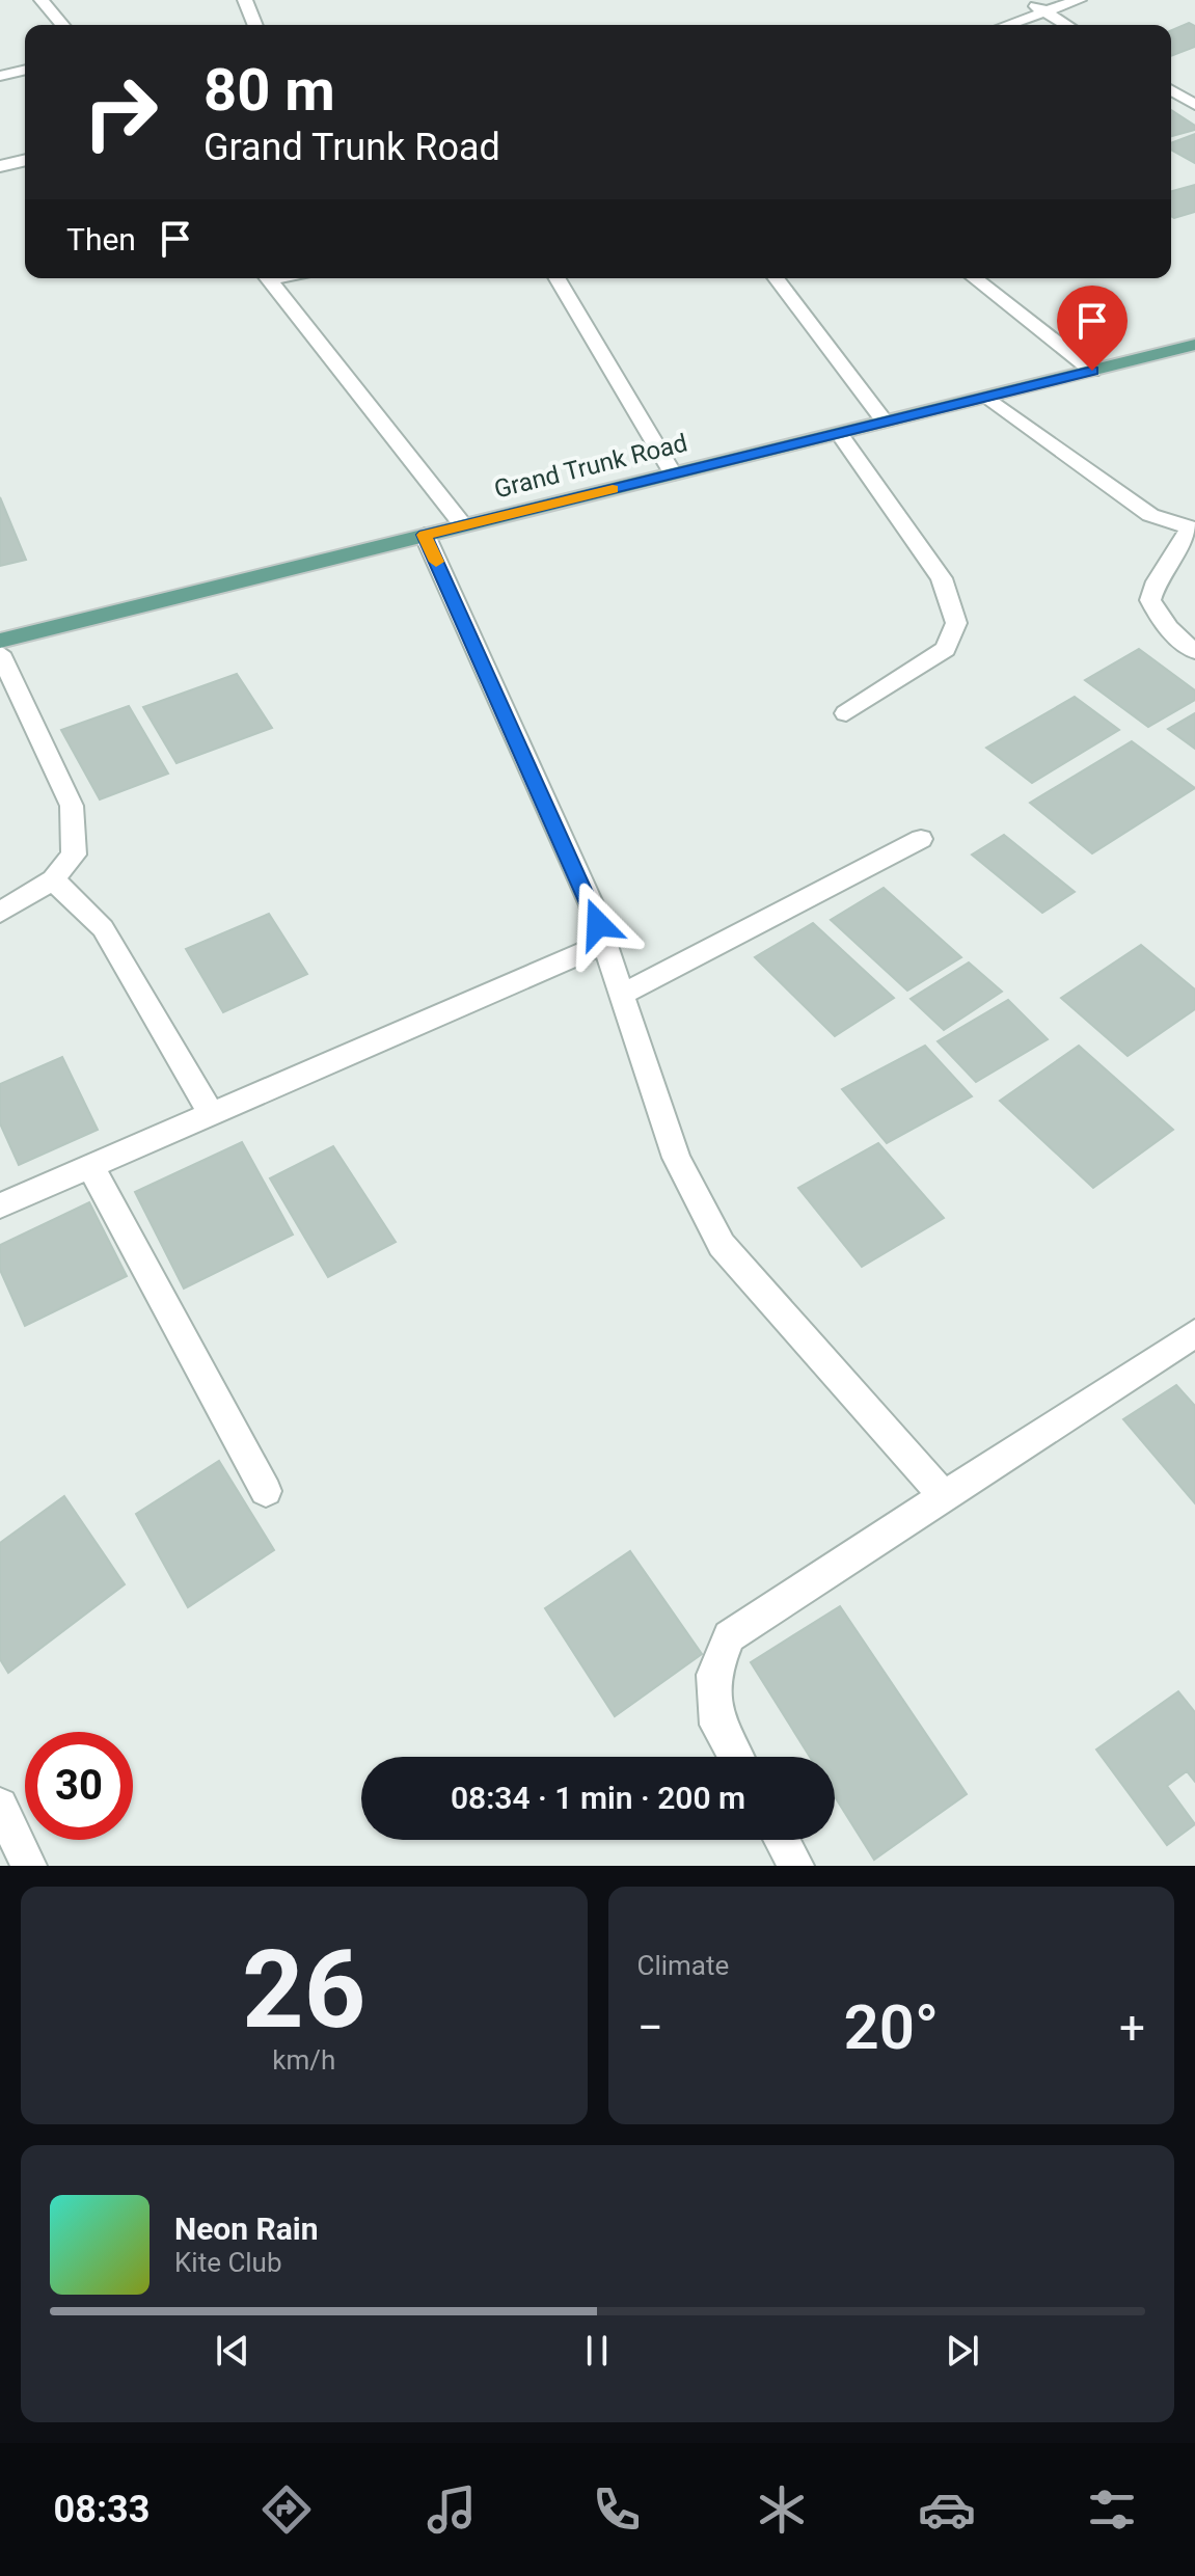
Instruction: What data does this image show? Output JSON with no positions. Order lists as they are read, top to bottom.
{
  "streets": {
    "main road": ["Grand Trunk Road"]
  },
  "page": {
    "turn": ["80 m", "Grand Trunk Road"],
    "then": "Then",
    "limit": "30",
    "trip": "08:34 · 1 min · 200 m",
    "tile": [
      ["26", "km/h"],
      "Climate"
    ],
    "heat": ["−", "20°", "+"],
    "song": ["Neon Rain", "Kite Club"],
    "tabs": "08:33"
  }
}
